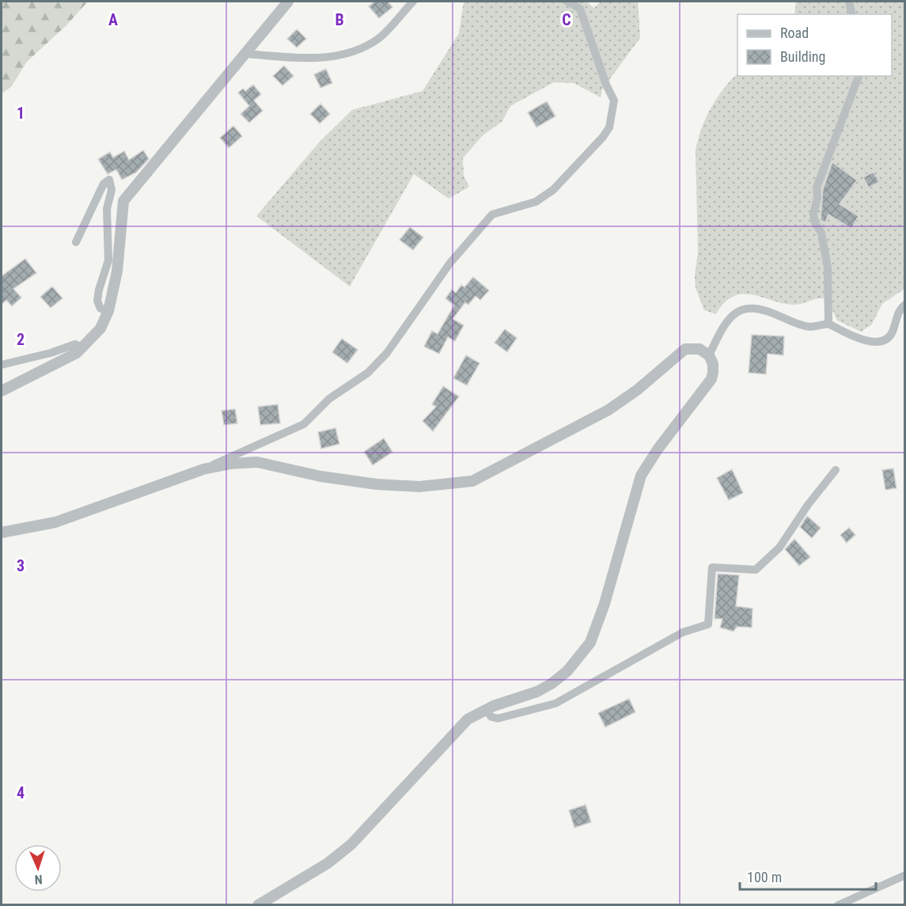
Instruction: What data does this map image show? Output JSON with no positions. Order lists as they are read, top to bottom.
{
  "legend": ["Road", "Building"],
  "scale_bar": "100 m",
  "north": "bottom",
  "grid": {
    "columns": ["A", "B", "C"],
    "rows": [
      "1",
      "2",
      "3",
      "4"
    ]
  }
}
